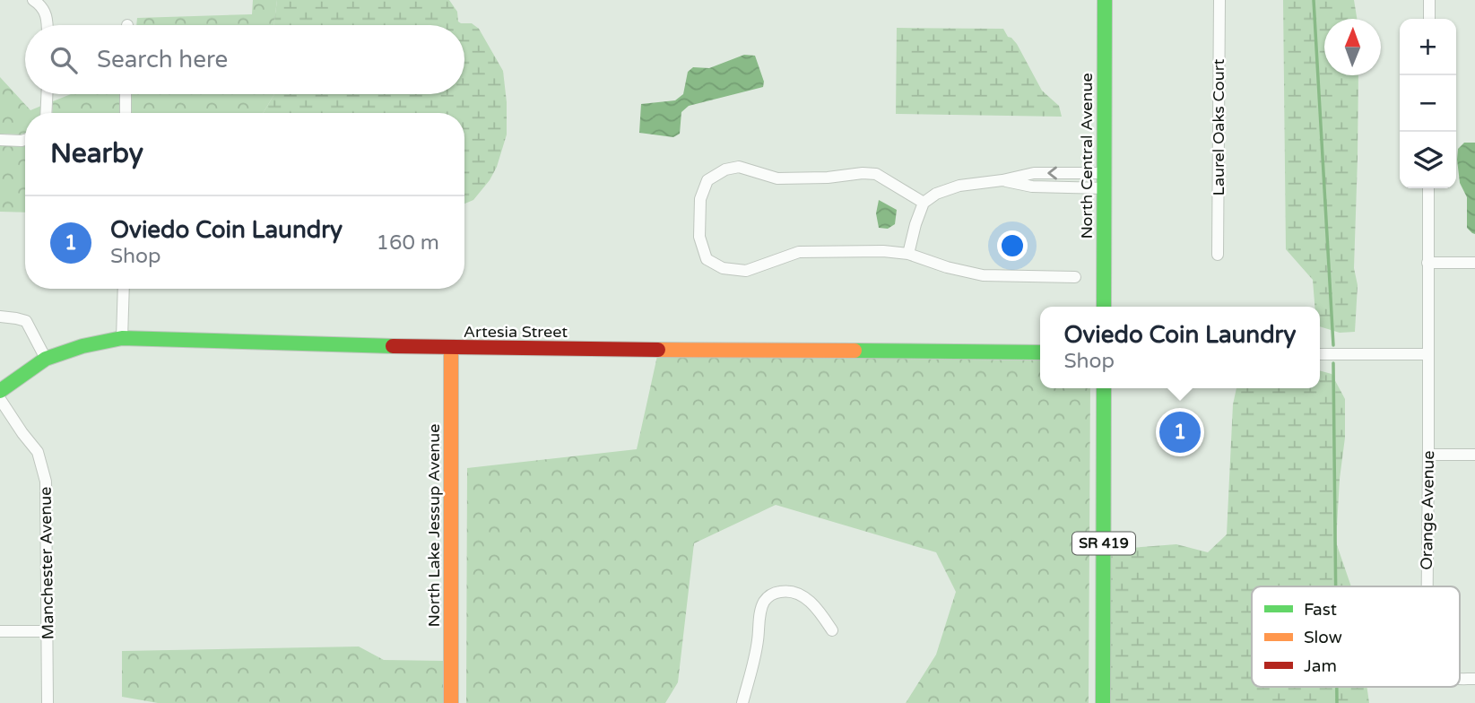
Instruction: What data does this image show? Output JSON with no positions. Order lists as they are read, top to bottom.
{
  "streets": {
    "street": [
      "Laurel Oaks Court",
      "North Central Avenue",
      "Artesia Street",
      "Orange Avenue",
      "North Lake Jessup Avenue",
      "SR 419",
      "Manchester Avenue"
    ]
  },
  "crossings": [
    ["Artesia Street", "North Lake Jessup Avenue"]
  ],
  "legend": ["Fast", "Slow", "Jam"],
  "north": "top",
  "page": {
    "map_buttons": ["+", "−"],
    "search": "Search here",
    "heading": "Nearby",
    "list": [
      {
        "mark": "1",
        "name": "Oviedo Coin Laundry",
        "note": "Shop",
        "value": "160 m"
      }
    ],
    "popup": ["Oviedo Coin Laundry", "Shop"],
    "pins": "1"
  }
}
